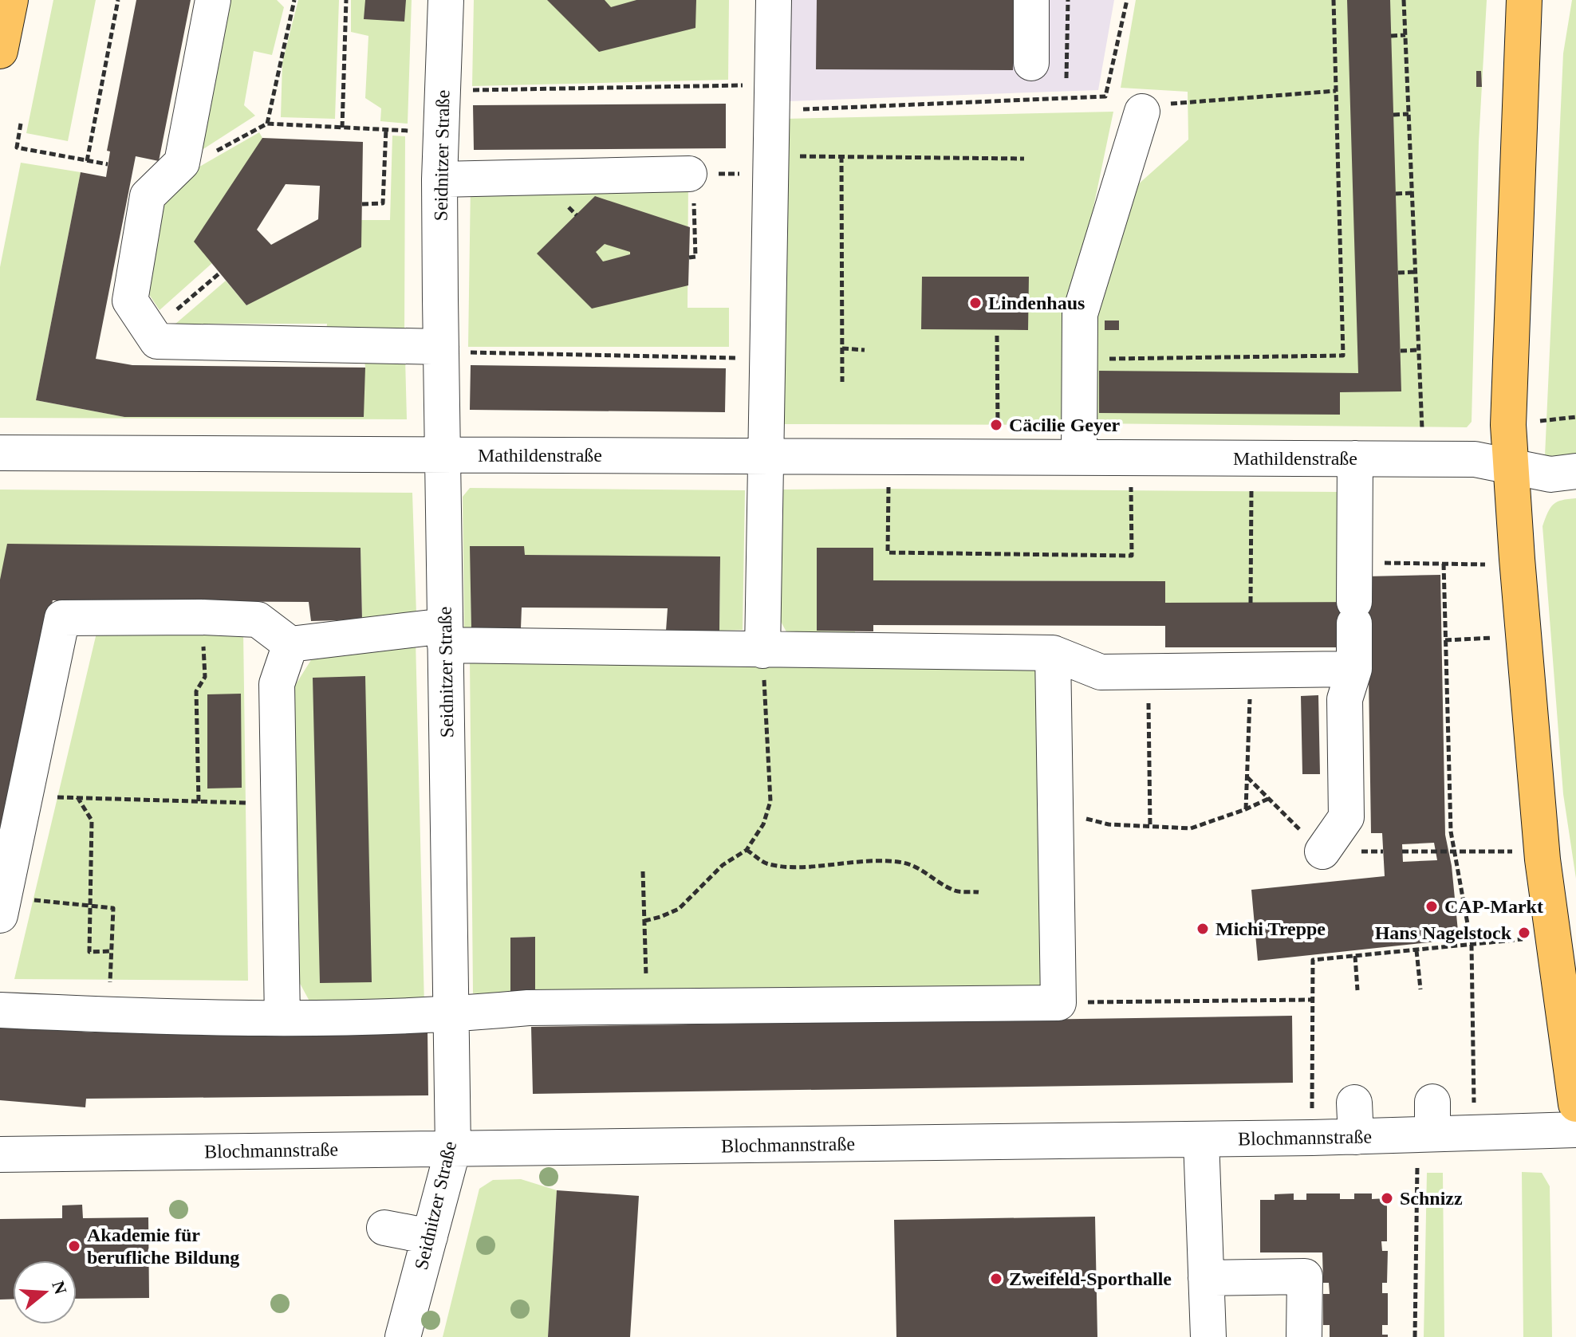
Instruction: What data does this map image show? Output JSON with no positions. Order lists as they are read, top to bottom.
{
  "streets": {
    "street": ["Seidnitzer Straße", "Mathildenstraße", "Blochmannstraße"]
  },
  "crossings": [
    ["Seidnitzer Straße", "Mathildenstraße"],
    ["Seidnitzer Straße", "Blochmannstraße"]
  ],
  "places": [
    "Lindenhaus",
    "Cäcilie Geyer",
    "CAP-Markt",
    "Michi Treppe",
    "Hans Nagelstock",
    "Schnizz",
    "Akademie für berufliche Bildung",
    "Zweifeld-Sporthalle"
  ],
  "north": "right"
}
